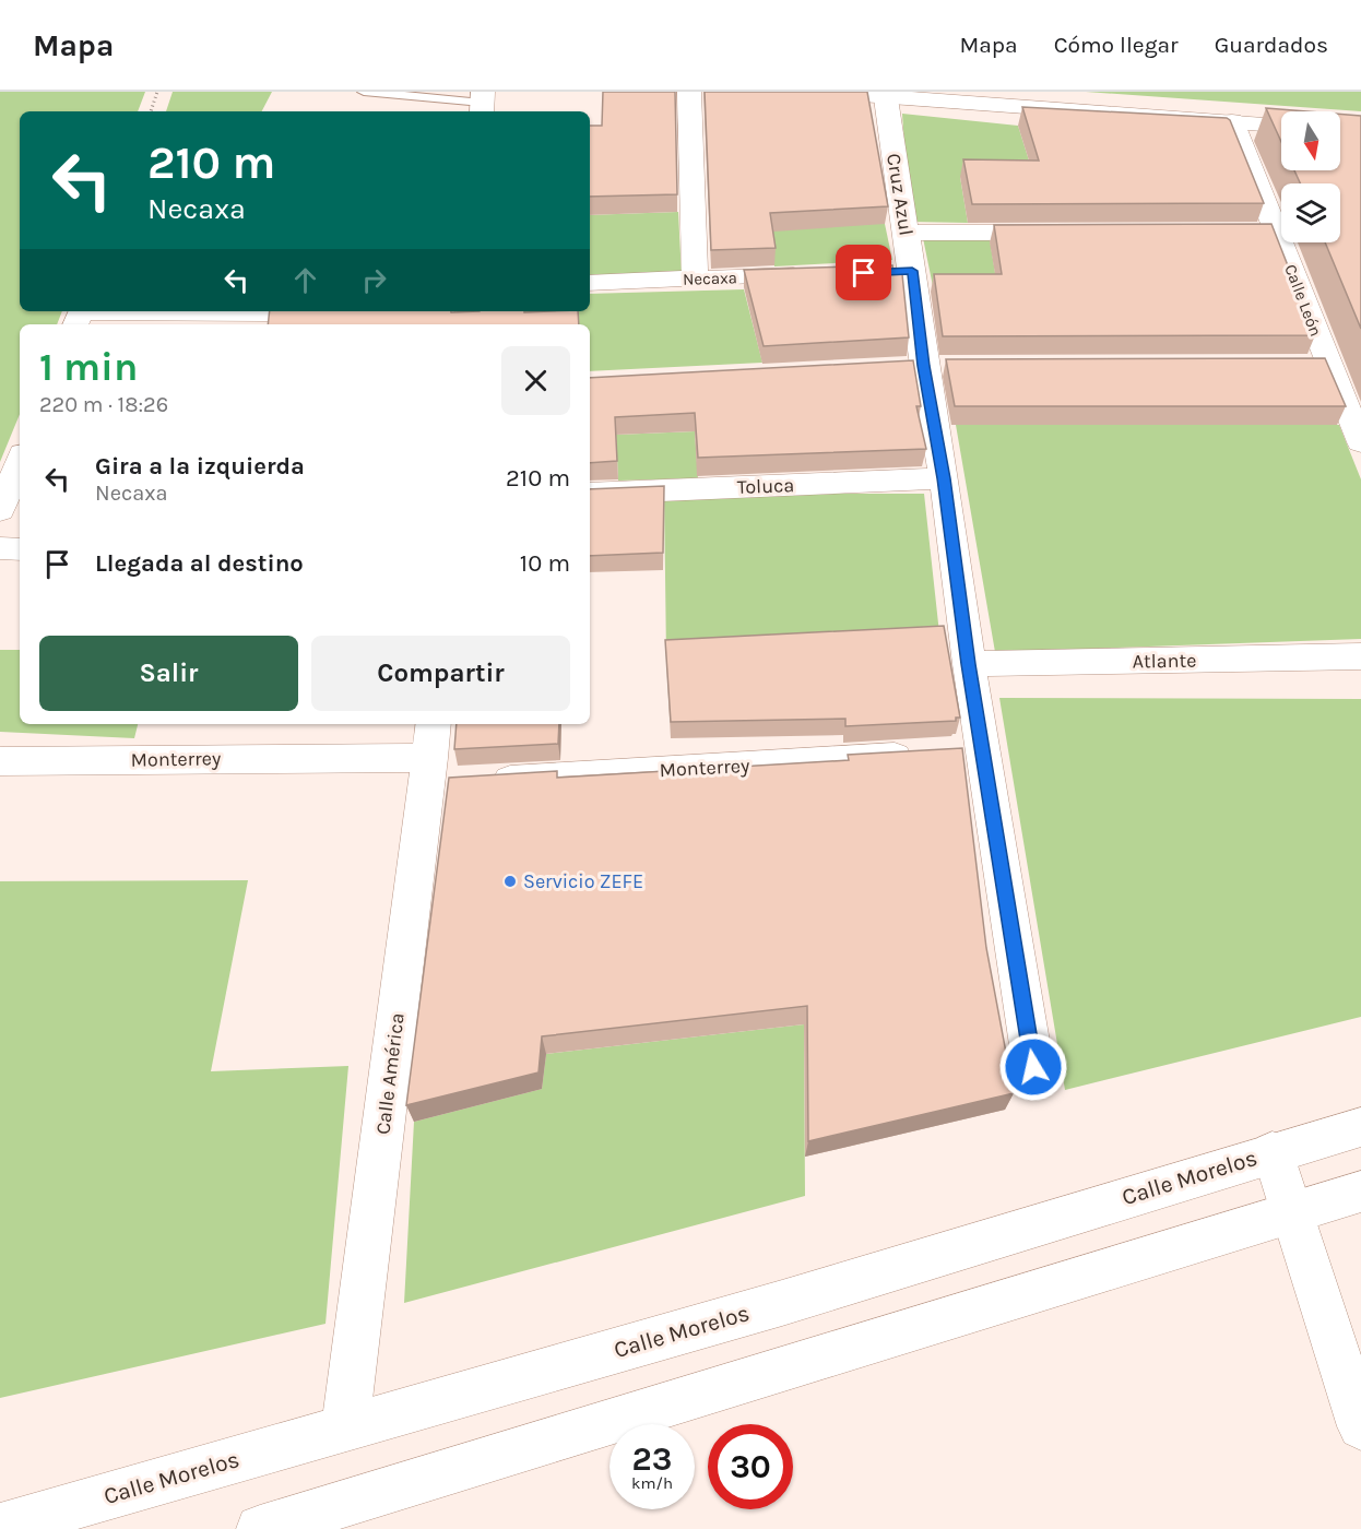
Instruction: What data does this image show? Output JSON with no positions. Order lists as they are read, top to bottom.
{
  "streets": {
    "street": [
      "Cruz Azul",
      "Necaxa",
      "Calle León",
      "Toluca",
      "Atlante",
      "Monterrey",
      "Calle América",
      "Calle Morelos"
    ]
  },
  "crossings": [
    ["Cruz Azul", "Toluca"],
    ["Cruz Azul", "Atlante"],
    ["Cruz Azul", "Monterrey"],
    ["Monterrey", "Calle América"],
    ["Calle América", "Calle Morelos"]
  ],
  "places": ["Servicio ZEFE"],
  "north": "bottom",
  "page": {
    "header": "Mapa",
    "nav": ["Mapa", "Cómo llegar", "Guardados"],
    "turn": ["210 m", "Necaxa"],
    "heading": ["1 min", "220 m · 18:26"],
    "list": [
      {
        "name": "Gira a la izquierda",
        "note": "Necaxa",
        "value": "210 m"
      },
      {
        "name": "Llegada al destino",
        "value": "10 m"
      }
    ],
    "buttons": ["Salir", "Compartir"],
    "speed": "23 km/h",
    "limit": "30"
  }
}
